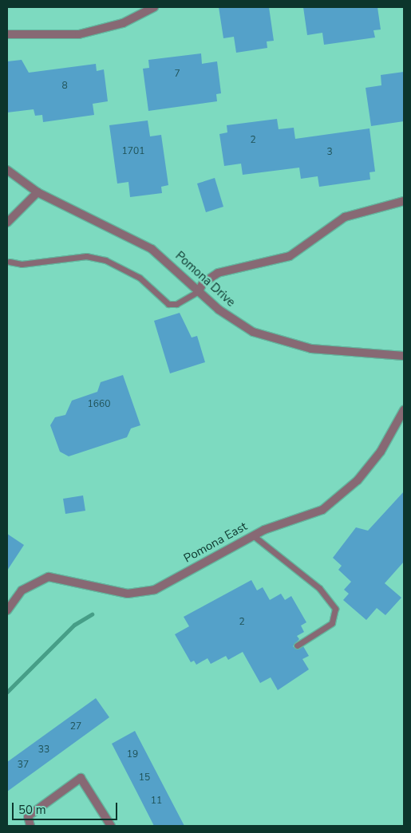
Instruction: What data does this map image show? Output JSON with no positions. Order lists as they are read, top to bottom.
{
  "streets": {
    "street": ["Pomona Drive", "Pomona East"]
  },
  "house_numbers": [
    "7",
    "8",
    "2",
    "1701",
    "3",
    "1660",
    "2",
    "27",
    "33",
    "19",
    "37",
    "15",
    "11"
  ],
  "scale_bar": "50 m"
}
